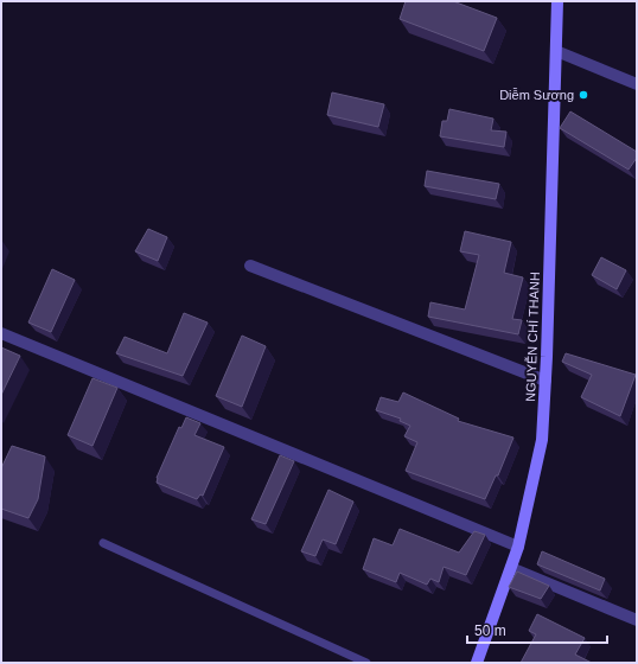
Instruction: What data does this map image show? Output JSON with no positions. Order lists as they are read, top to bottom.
{
  "streets": {
    "main road": ["NGUYỄN CHÍ THANH"]
  },
  "places": ["Diễm Sương"],
  "scale_bar": "50 m"
}
